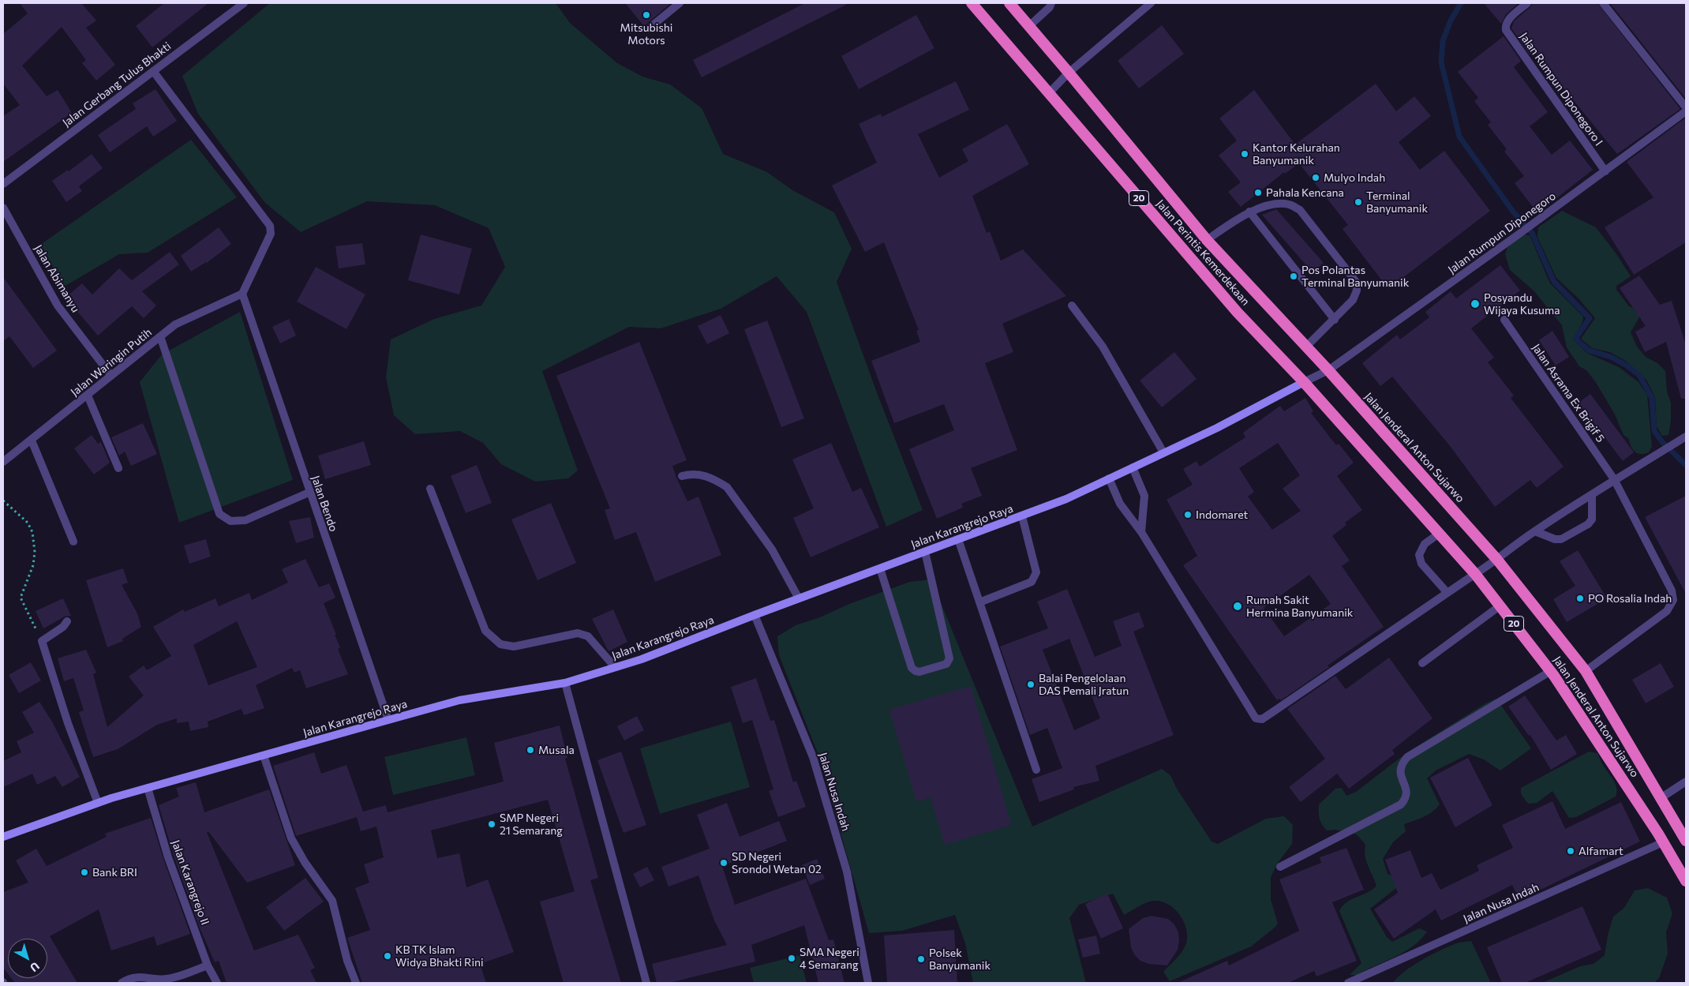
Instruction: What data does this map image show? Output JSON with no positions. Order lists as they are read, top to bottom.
{
  "streets": {
    "highway": ["20", "Jalan Perintis Kemerdekaan", "Jalan Jenderal Anton Sujarwo"],
    "main road": ["Jalan Karangrejo Raya"],
    "street": [
      "Jalan Gerbang Tulus Bhakti",
      "Jalan Rumpun Diponegoro I",
      "Jalan Rumpun Diponegoro",
      "Jalan Abimanyu",
      "Jalan Waringin Putih",
      "Jalan Asrama Ex Brigif 5",
      "Jalan Bendo",
      "Jalan Nusa Indah",
      "Jalan Karangrejo II"
    ]
  },
  "crossings": [
    ["Jalan Rumpun Diponegoro I", "Jalan Rumpun Diponegoro"],
    ["Jalan Rumpun Diponegoro", "Jalan Perintis Kemerdekaan"],
    ["Jalan Rumpun Diponegoro", "Jalan Jenderal Anton Sujarwo"],
    ["Jalan Rumpun Diponegoro", "Jalan Karangrejo Raya"],
    ["Jalan Perintis Kemerdekaan", "Jalan Jenderal Anton Sujarwo"],
    ["Jalan Perintis Kemerdekaan", "Jalan Karangrejo Raya"],
    ["Jalan Abimanyu", "Jalan Waringin Putih"],
    ["Jalan Waringin Putih", "Jalan Bendo"],
    ["Jalan Asrama Ex Brigif 5", "Jalan Jenderal Anton Sujarwo"],
    ["Jalan Jenderal Anton Sujarwo", "Jalan Karangrejo Raya"],
    ["Jalan Jenderal Anton Sujarwo", "Jalan Nusa Indah"],
    ["Jalan Bendo", "Jalan Karangrejo Raya"],
    ["Jalan Karangrejo Raya", "Jalan Nusa Indah"],
    ["Jalan Karangrejo Raya", "Jalan Karangrejo II"]
  ],
  "places": [
    "Mitsubishi Motors",
    "Kantor Kelurahan Banyumanik",
    "Mulyo Indah",
    "Pahala Kencana",
    "Terminal Banyumanik",
    "Pos Polantas Terminal Banyumanik",
    "Posyandu Wijaya Kusuma",
    "Indomaret",
    "PO Rosalia Indah",
    "Rumah Sakit Hermina Banyumanik",
    "Balai Pengelolaan DAS Pemali Jratun",
    "Musala",
    "SMP Negeri 21 Semarang",
    "Alfamart",
    "SD Negeri Srondol Wetan 02",
    "Bank BRI",
    "KB TK Islam Widya Bhakti Rini",
    "SMA Negeri 4 Semarang",
    "Polsek Banyumanik"
  ],
  "north": "bottom right"
}
